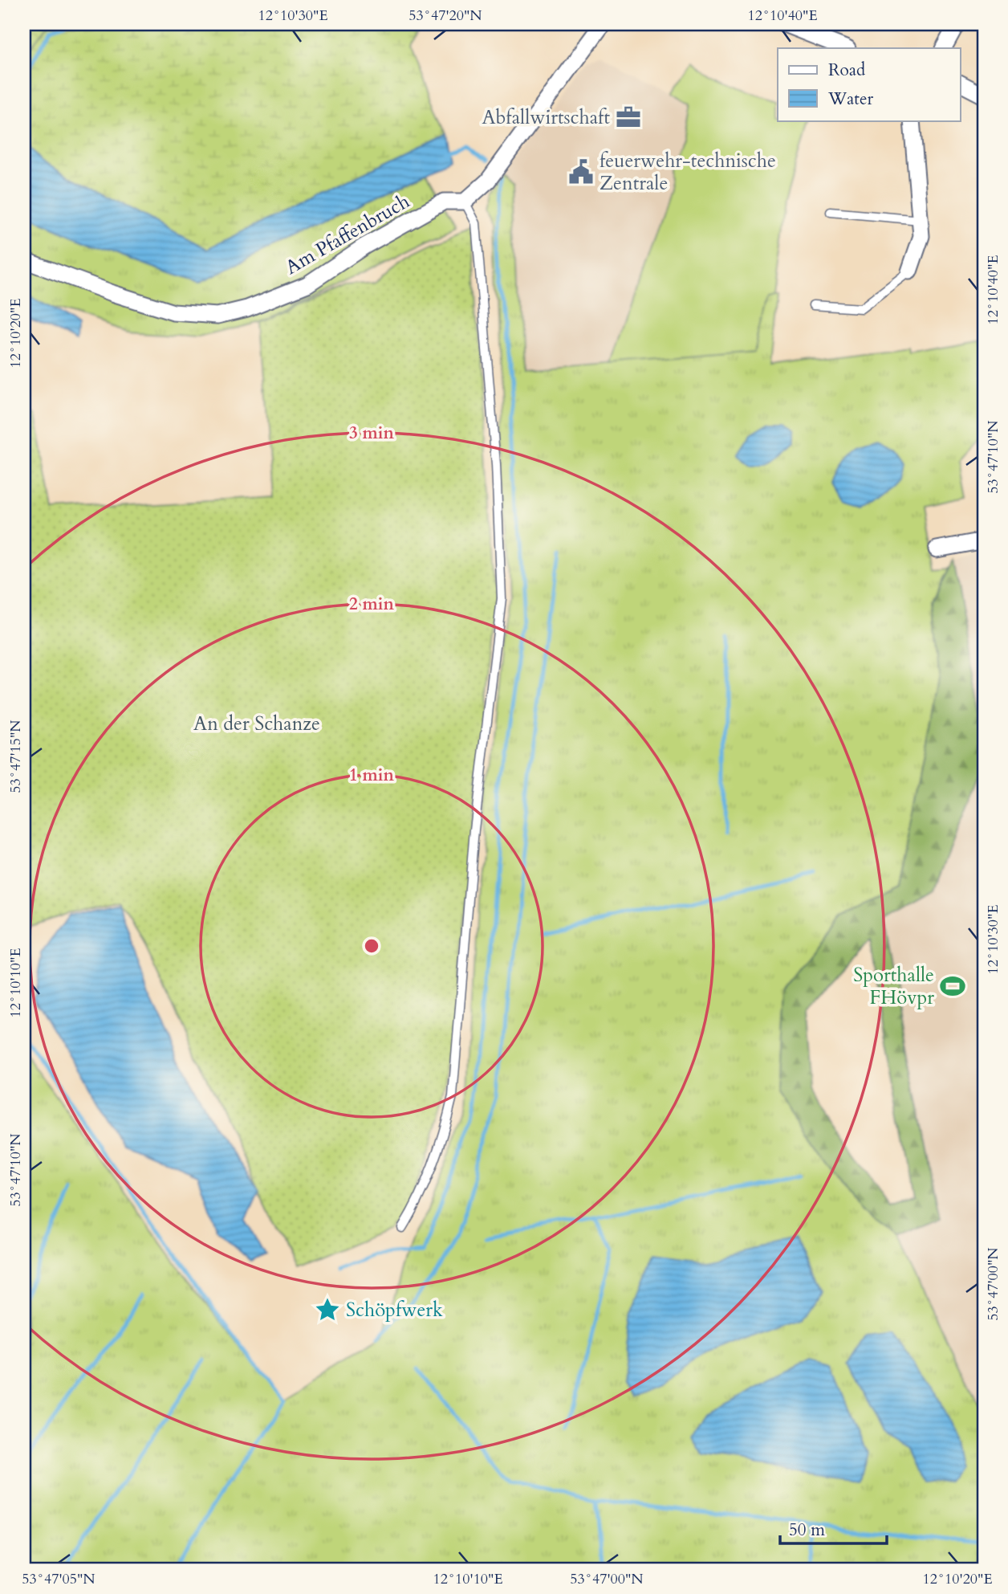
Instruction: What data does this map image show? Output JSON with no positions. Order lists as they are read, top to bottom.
{
  "streets": {
    "street": ["Am Pfaffenbruch"]
  },
  "parks": ["An der Schanze"],
  "places": {
    "office": ["Abfallwirtschaft"],
    "public building": ["feuerwehr-technische Zentrale"],
    "sports": ["Sporthalle FHövpr"],
    "place": ["Schöpfwerk"]
  },
  "legend": ["Road", "Water"],
  "scale_bar": "50 m",
  "coordinates": [
    "12°10'30\"E",
    "53°47'20\"N",
    "12°10'40\"E",
    "12°10'20\"E",
    "53°47'10\"N",
    "53°47'15\"N",
    "12°10'10\"E",
    "53°47'00\"N",
    "53°47'05\"N"
  ],
  "rings": ["3 min", "2 min", "1 min"]
}
